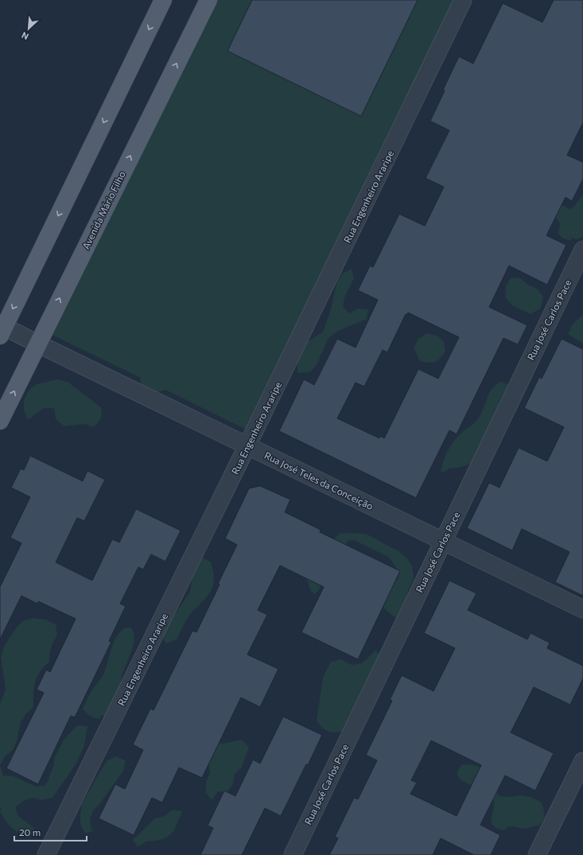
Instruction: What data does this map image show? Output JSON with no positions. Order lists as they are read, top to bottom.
{
  "streets": {
    "main road": ["Avenida Mário Filho"],
    "street": ["Rua Engenheiro Araripe", "Rua José Carlos Pace", "Rua José Teles da Conceição"]
  },
  "crossings": [
    ["Rua Engenheiro Araripe", "Rua José Teles da Conceição"],
    ["Avenida Mário Filho", "Rua José Teles da Conceição"],
    ["Rua José Carlos Pace", "Rua José Teles da Conceição"]
  ],
  "scale_bar": "20 m",
  "north": "bottom left"
}
